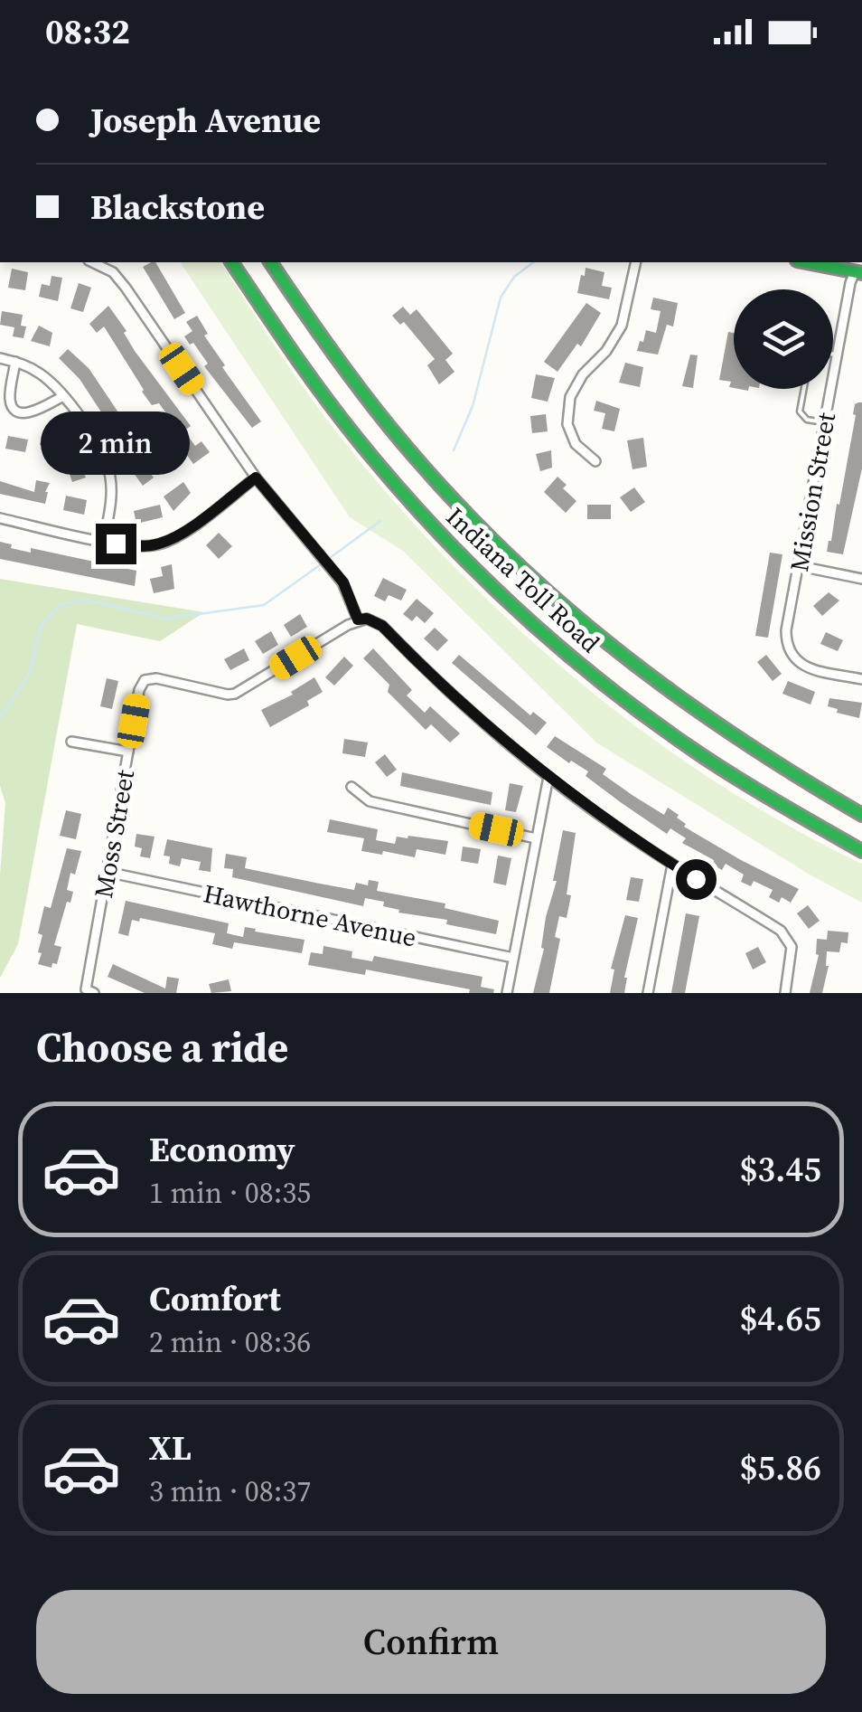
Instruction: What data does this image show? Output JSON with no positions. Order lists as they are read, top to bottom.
{
  "streets": {
    "main road": ["Indiana Toll Road"],
    "street": ["Mission Street", "Moss Street", "Hawthorne Avenue"]
  },
  "crossings": [
    ["Moss Street", "Hawthorne Avenue"]
  ],
  "page": {
    "status": "08:32",
    "banner": ["Joseph Avenue", "Blackstone"],
    "bubble": "2 min",
    "heading": "Choose a ride",
    "list": [
      {
        "name": "Economy",
        "note": "1 min · 08:35",
        "value": "$3.45"
      },
      {
        "name": "Comfort",
        "note": "2 min · 08:36",
        "value": "$4.65"
      },
      {
        "name": "XL",
        "note": "3 min · 08:37",
        "value": "$5.86"
      }
    ],
    "buttons": "Confirm"
  }
}
